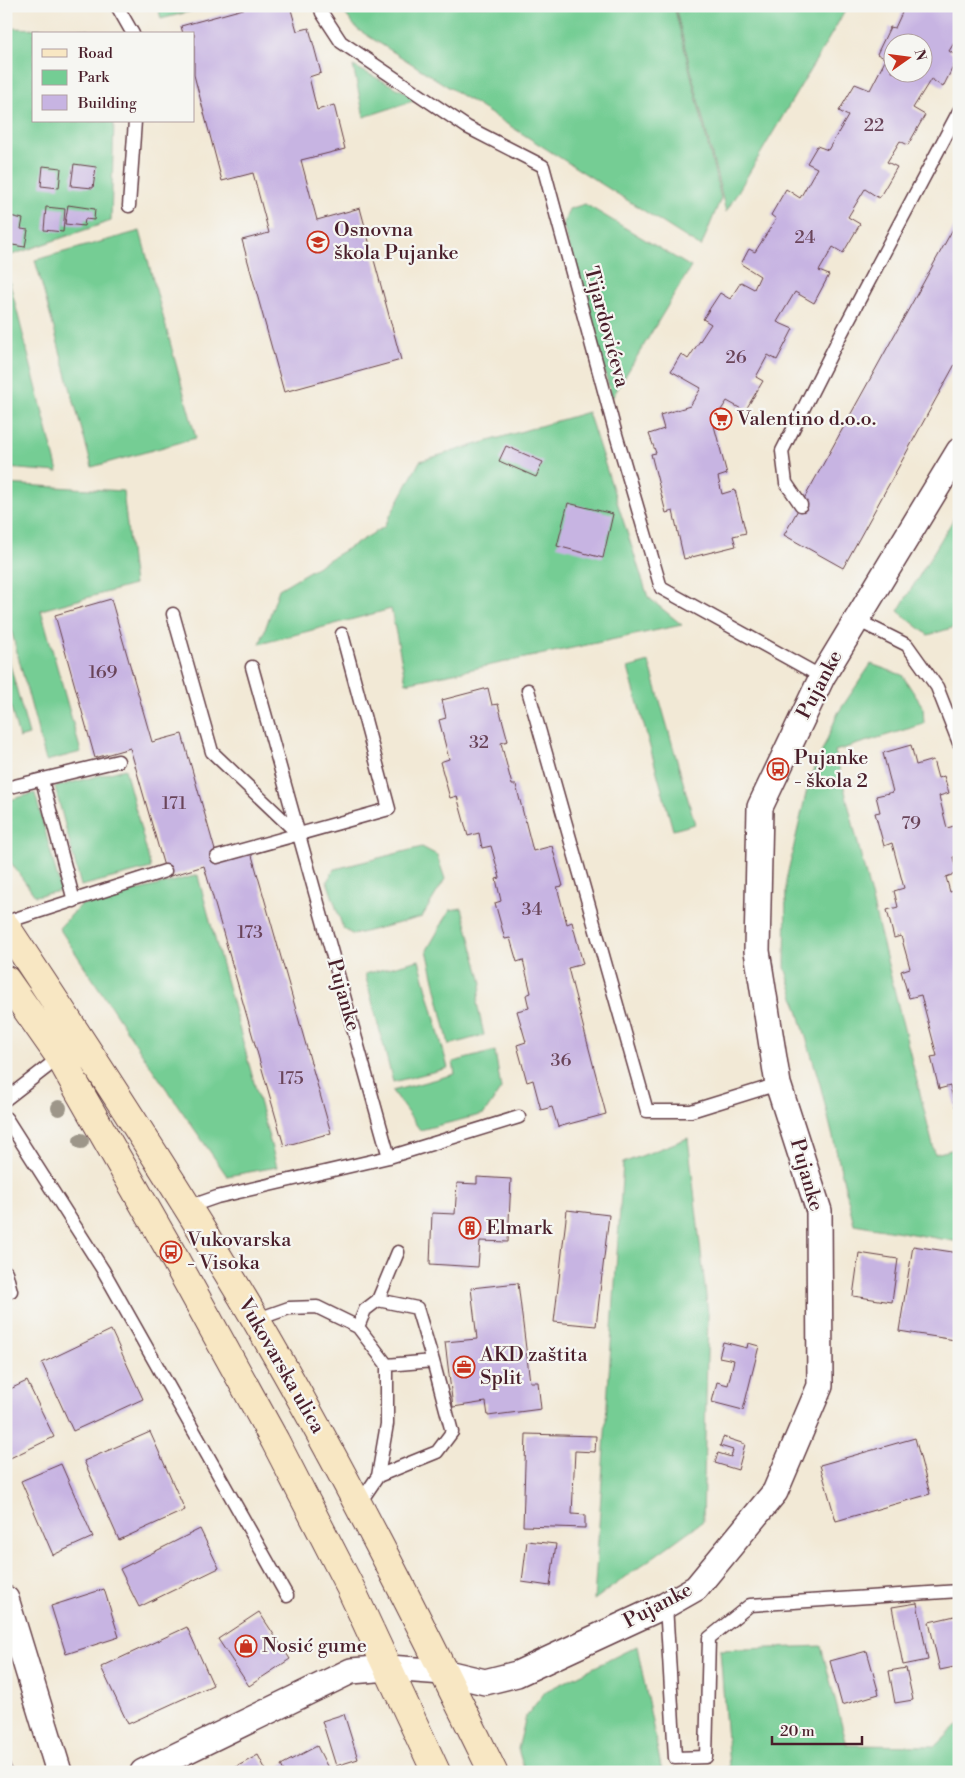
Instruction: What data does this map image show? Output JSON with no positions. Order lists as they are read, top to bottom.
{
  "streets": {
    "street": ["Pujanke", "Vukovarska ulica"],
    "lane": ["Tijardovićeva"]
  },
  "crossings": [
    ["Tijardovićeva", "Pujanke"],
    ["Pujanke", "Vukovarska ulica"]
  ],
  "places": {
    "school or university": ["Osnovna škola Pujanke"],
    "supermarket": ["Valentino d.o.o."],
    "bus stop": ["Pujanke - škola 2", "Vukovarska - Visoka"],
    "building": ["Elmark"],
    "office": ["AKD zaštita Split"],
    "shop": ["Nosić gume"]
  },
  "house_numbers": [
    "22",
    "24",
    "26",
    "169",
    "32",
    "171",
    "79",
    "34",
    "173",
    "36",
    "175"
  ],
  "legend": ["Road", "Park", "Building"],
  "scale_bar": "20 m",
  "north": "right"
}
